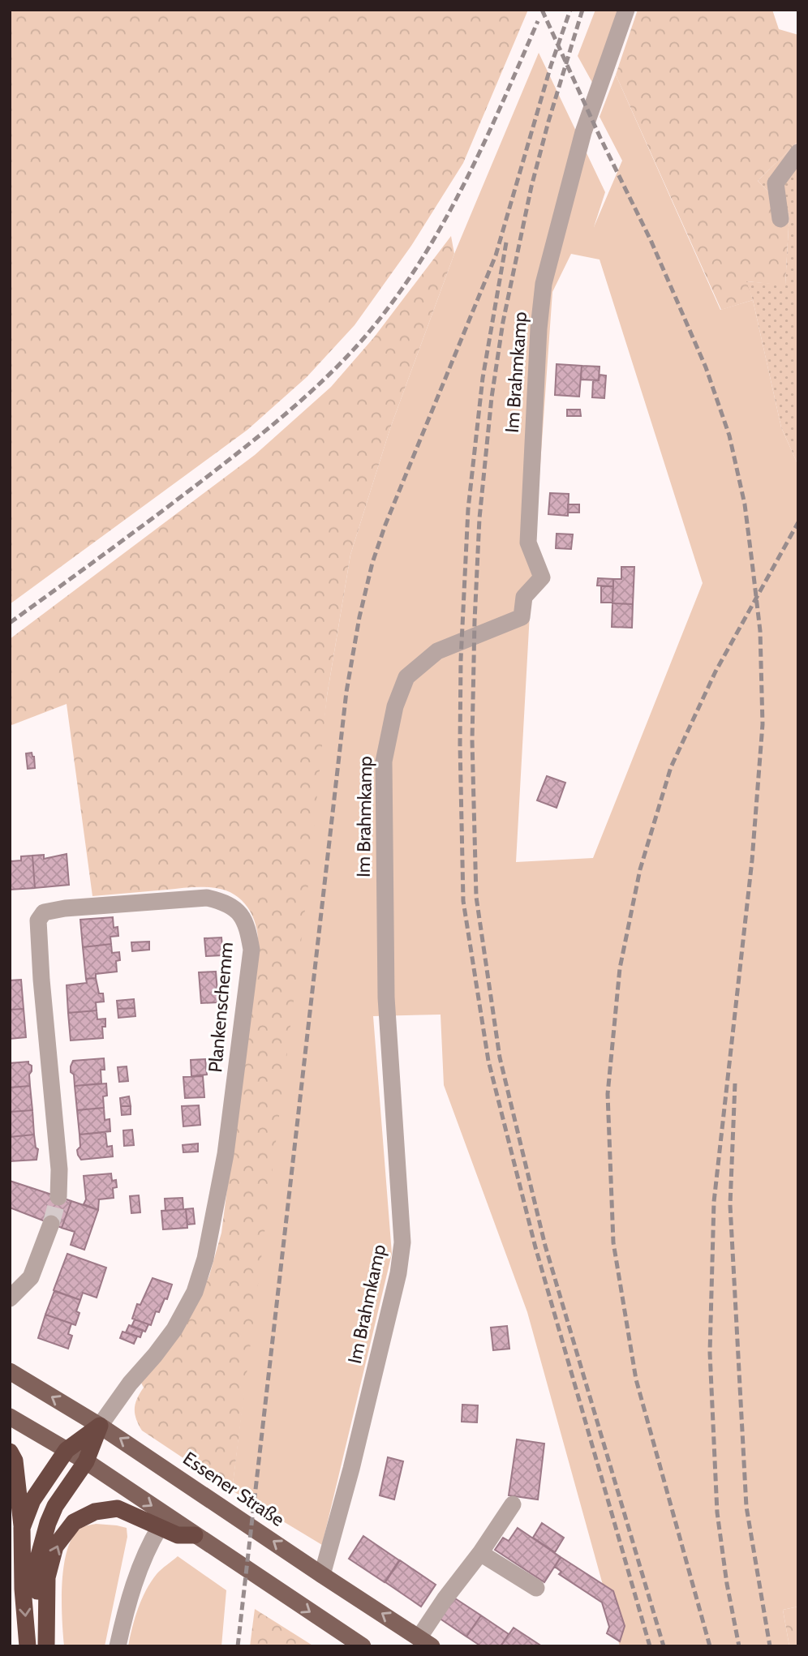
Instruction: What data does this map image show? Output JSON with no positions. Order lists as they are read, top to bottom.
{
  "streets": {
    "main road": ["Essener Straße"],
    "street": ["Im Brahmkamp", "Plankenschemm"]
  },
  "crossings": [
    ["Im Brahmkamp", "Essener Straße"],
    ["Plankenschemm", "Essener Straße"]
  ]
}
